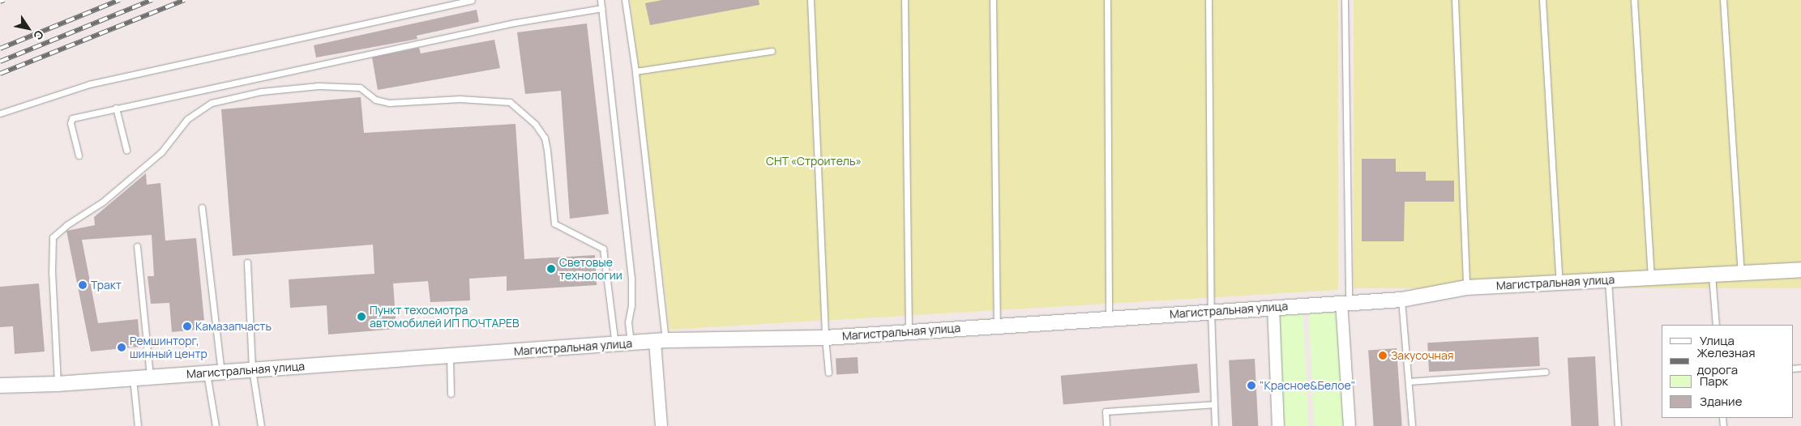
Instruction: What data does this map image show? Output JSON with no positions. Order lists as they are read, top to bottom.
{
  "streets": {
    "street": ["Магистральная улица"]
  },
  "parks": ["СНТ «Строитель»"],
  "places": [
    "Световые технологии",
    "Тракт",
    "Пункт техосмотра автомобилей ИП ПОЧТАРЕВ",
    "Камазапчасть",
    "Ремшинторг, шинный центр",
    "Закусочная",
    "\"Красное&Белое\""
  ],
  "legend": [
    "Улица",
    "Железная дорога",
    "Парк",
    "Здание"
  ],
  "north": "bottom right"
}
